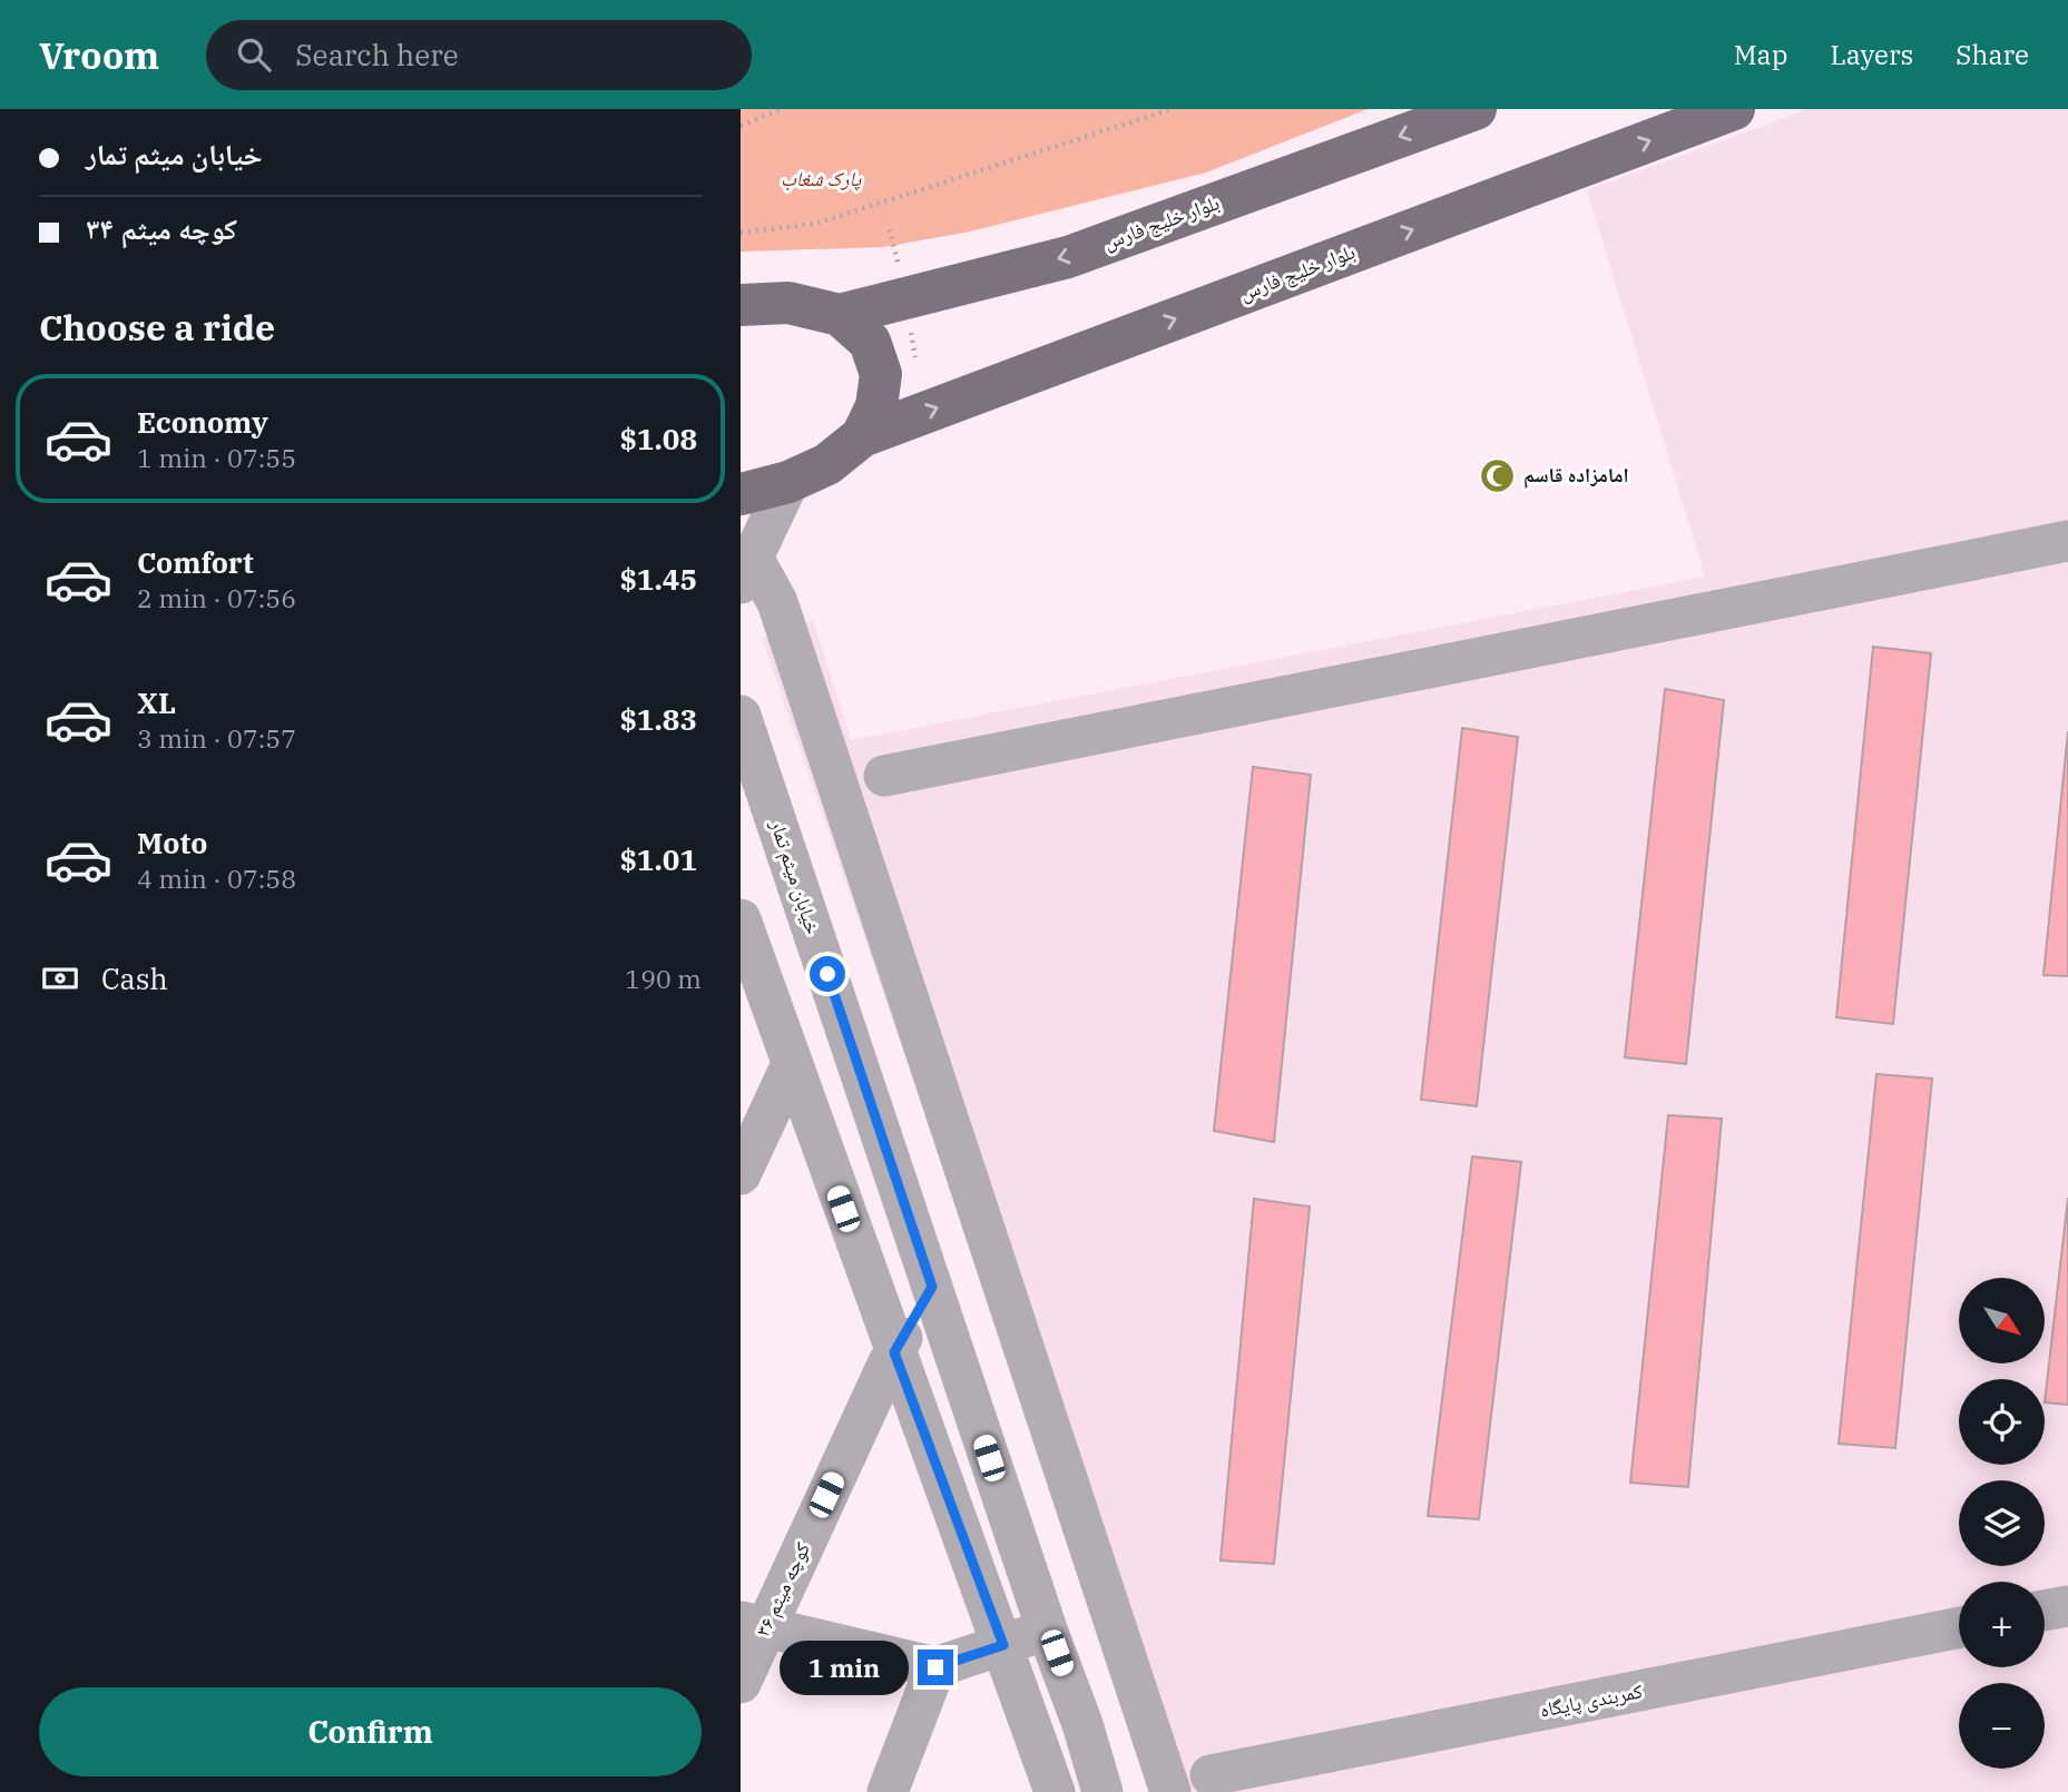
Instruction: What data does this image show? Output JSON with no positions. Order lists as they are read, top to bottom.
{
  "streets": {
    "main road": ["بلوار خلیج ‌فارس", "بلوار خلیج‌ فارس"],
    "street": ["خیابان میثم تمار", "کوچه میثم ۳۶", "کمربندی پایگاه"]
  },
  "crossings": [
    ["خیابان میثم تمار", "کوچه میثم ۳۶"]
  ],
  "one_way": ["بلوار خلیج ‌فارس", "بلوار خلیج‌ فارس"],
  "parks": ["پارک شغاب"],
  "places": {
    "mosque": ["امامزاده قاسم"]
  },
  "north": "bottom right",
  "page": {
    "header": "Vroom",
    "search": "Search here",
    "nav": ["Map", "Layers", "Share"],
    "banner": ["خیابان میثم تمار", "کوچه میثم ۳۴"],
    "heading": "Choose a ride",
    "list": [
      {
        "name": "Economy",
        "note": "1 min · 07:55",
        "value": "$1.08"
      },
      {
        "name": "Comfort",
        "note": "2 min · 07:56",
        "value": "$1.45"
      },
      {
        "name": "XL",
        "note": "3 min · 07:57",
        "value": "$1.83"
      },
      {
        "name": "Moto",
        "note": "4 min · 07:58",
        "value": "$1.01"
      }
    ],
    "pay": ["Cash", "190 m"],
    "map_buttons": ["+", "−"],
    "bubble": "1 min",
    "buttons": "Confirm"
  }
}
